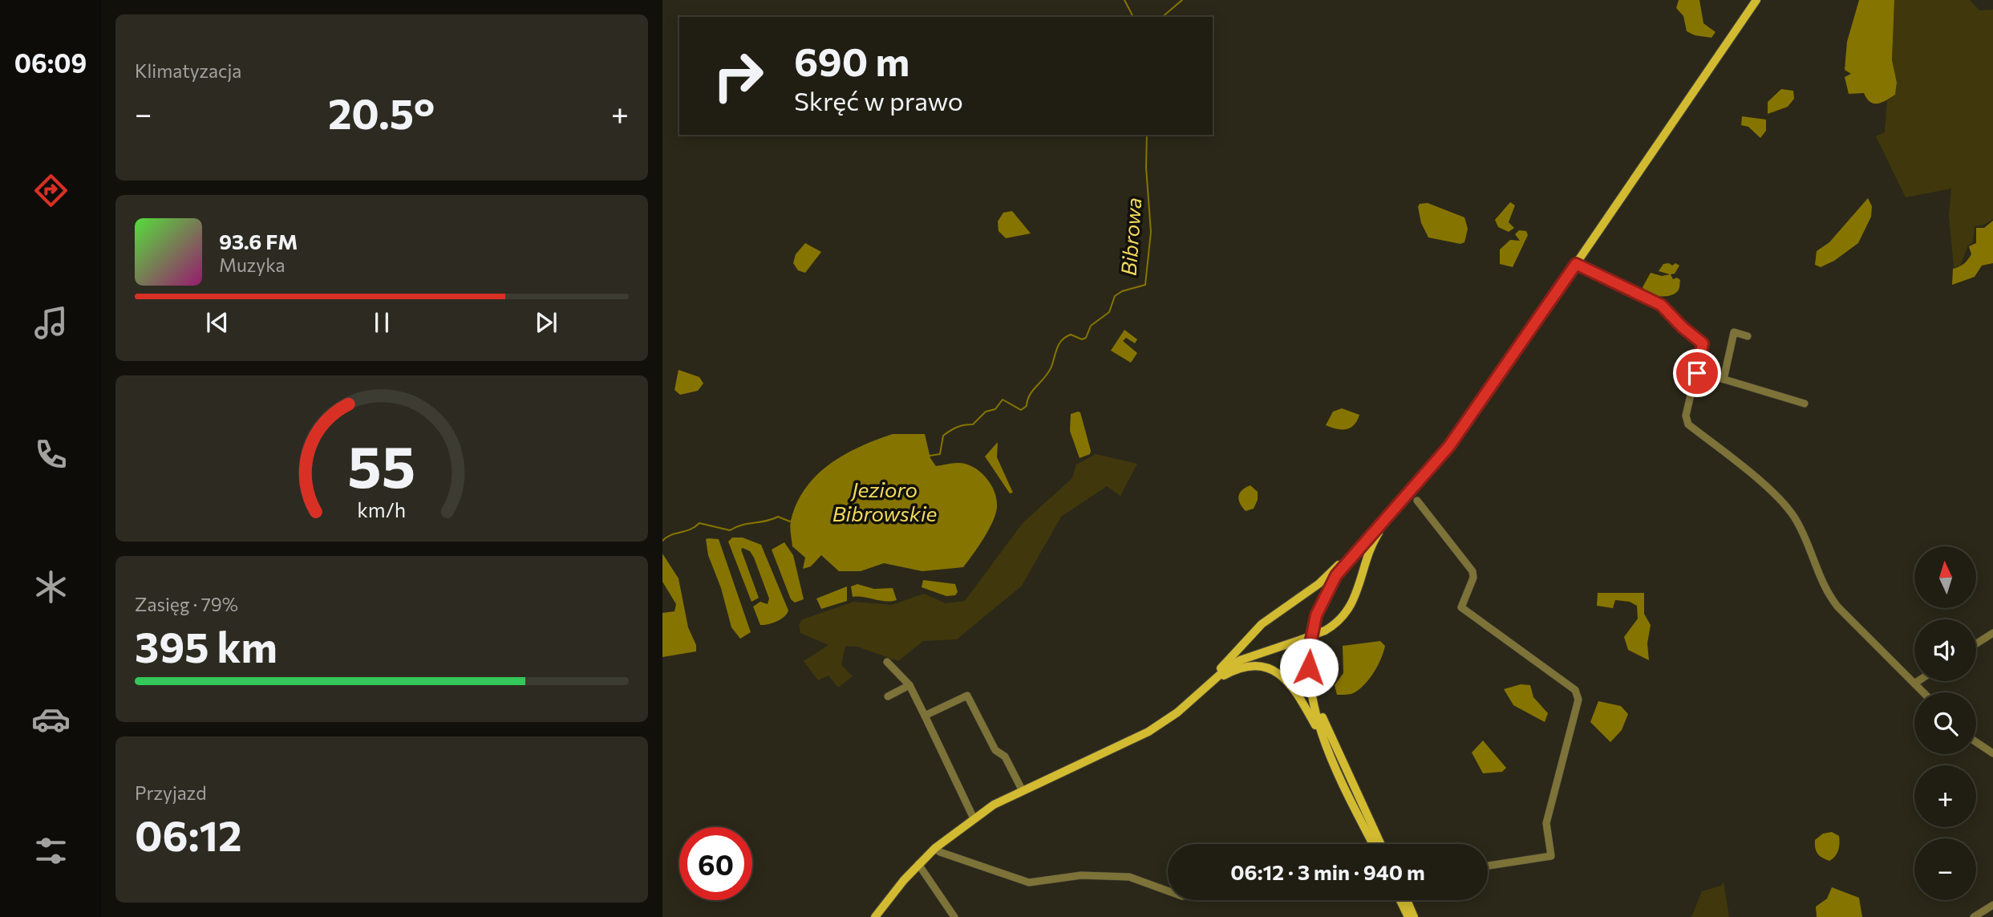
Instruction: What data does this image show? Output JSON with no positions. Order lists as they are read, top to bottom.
{
  "water": ["Bibrowa", "Jezioro Bibrowskie"],
  "north": "top",
  "page": {
    "tabs": "06:09",
    "tile": [
      "Klimatyzacja",
      ["Zasięg · 79%", "395 km"],
      ["Przyjazd", "06:12"]
    ],
    "turn": ["690 m", "Skręć w prawo"],
    "heat": ["−", "20.5°", "+"],
    "song": ["93.6 FM", "Muzyka"],
    "map_buttons": ["+", "−"],
    "limit": "60",
    "trip": "06:12 · 3 min · 940 m",
    "gauge": ["55", "km/h"]
  }
}
